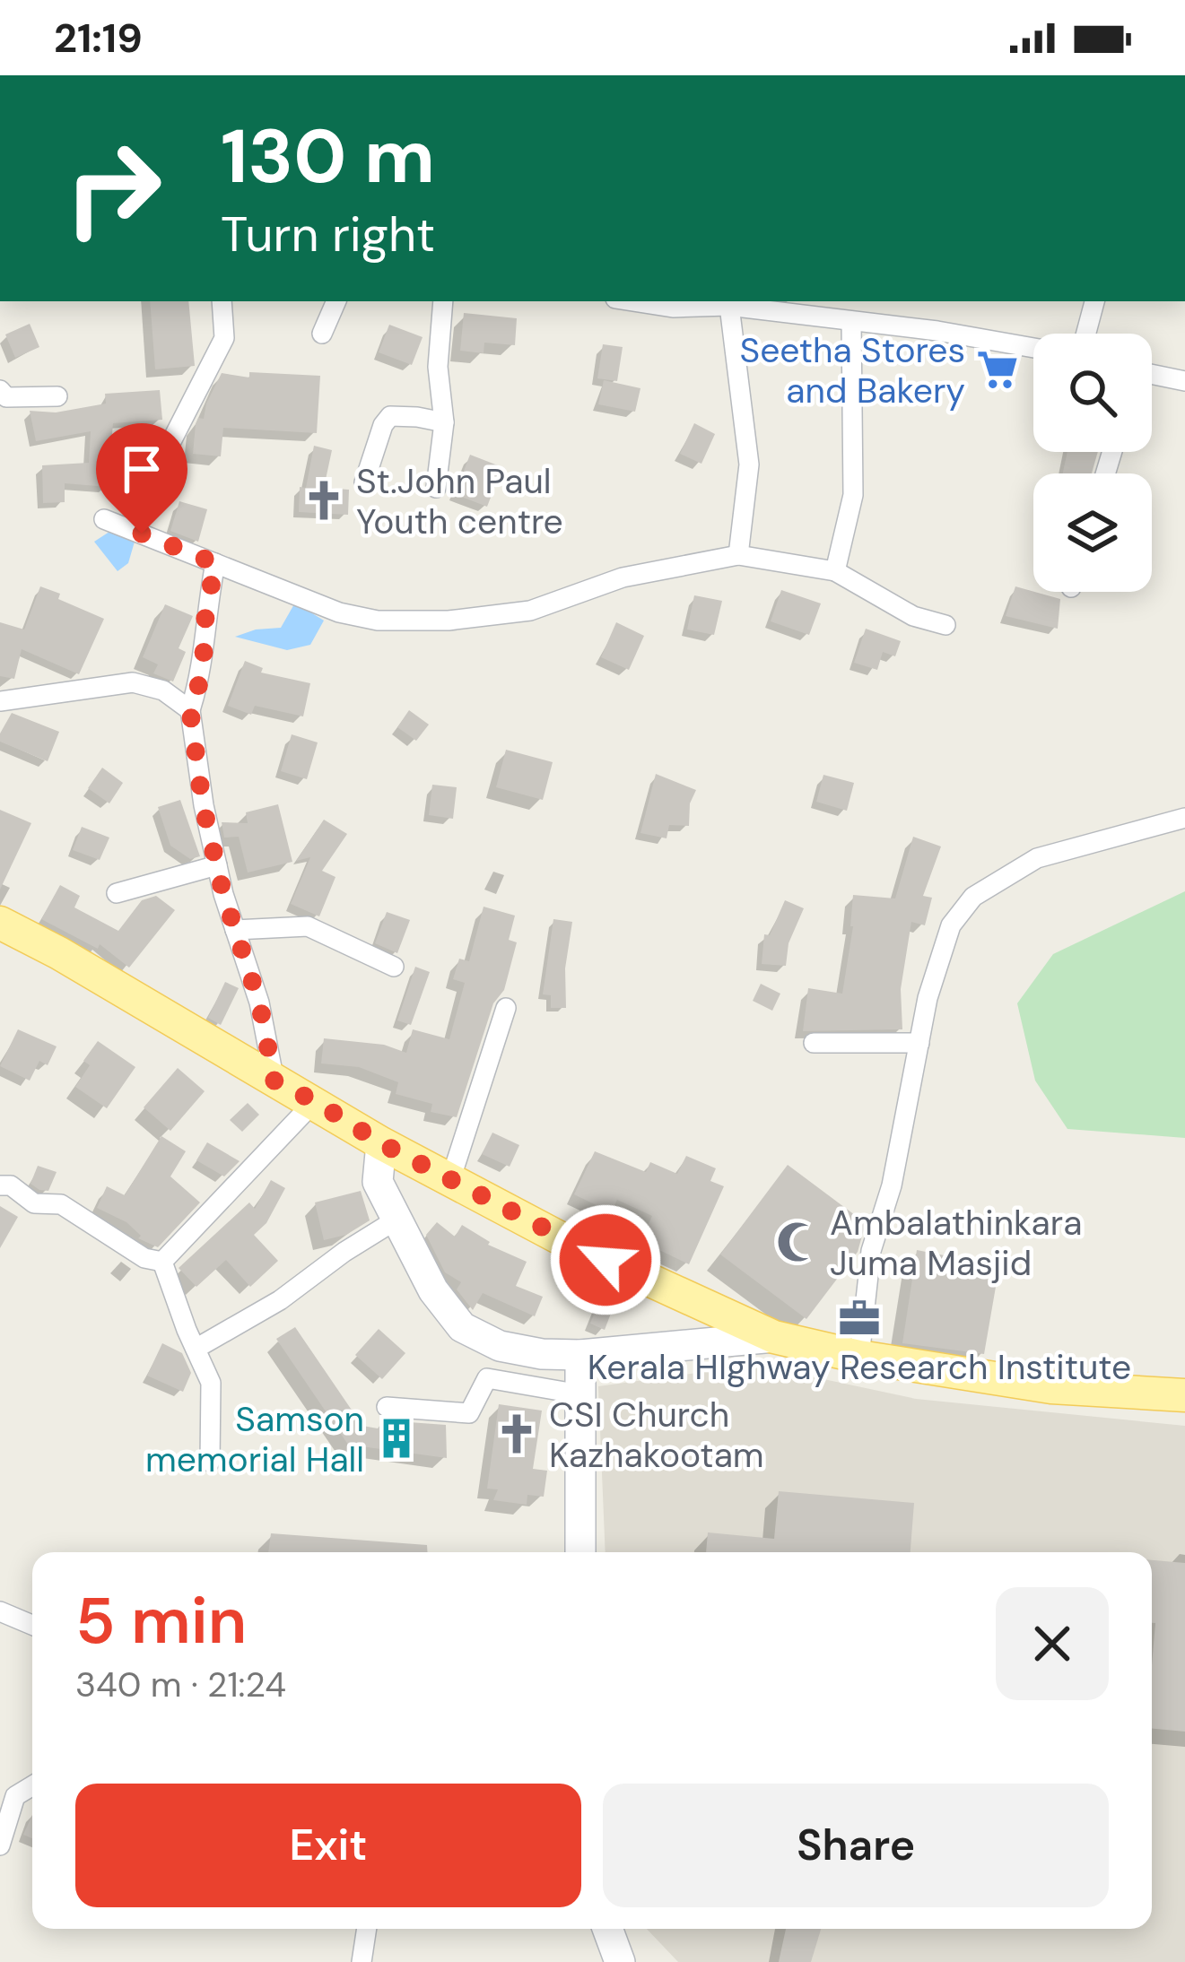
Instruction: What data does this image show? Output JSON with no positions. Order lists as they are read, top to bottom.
{
  "places": {
    "supermarket": ["Seetha Stores and Bakery"],
    "church": ["St.John Paul Youth centre", "CSI Church Kazhakootam"],
    "mosque": ["Ambalathinkara Juma Masjid"],
    "office": ["Kerala HIghway Research Institute"],
    "building": ["Samson memorial Hall"]
  },
  "page": {
    "status": "21:19",
    "turn": ["130 m", "Turn right"],
    "heading": ["5 min", "340 m · 21:24"],
    "buttons": ["Exit", "Share"]
  }
}
